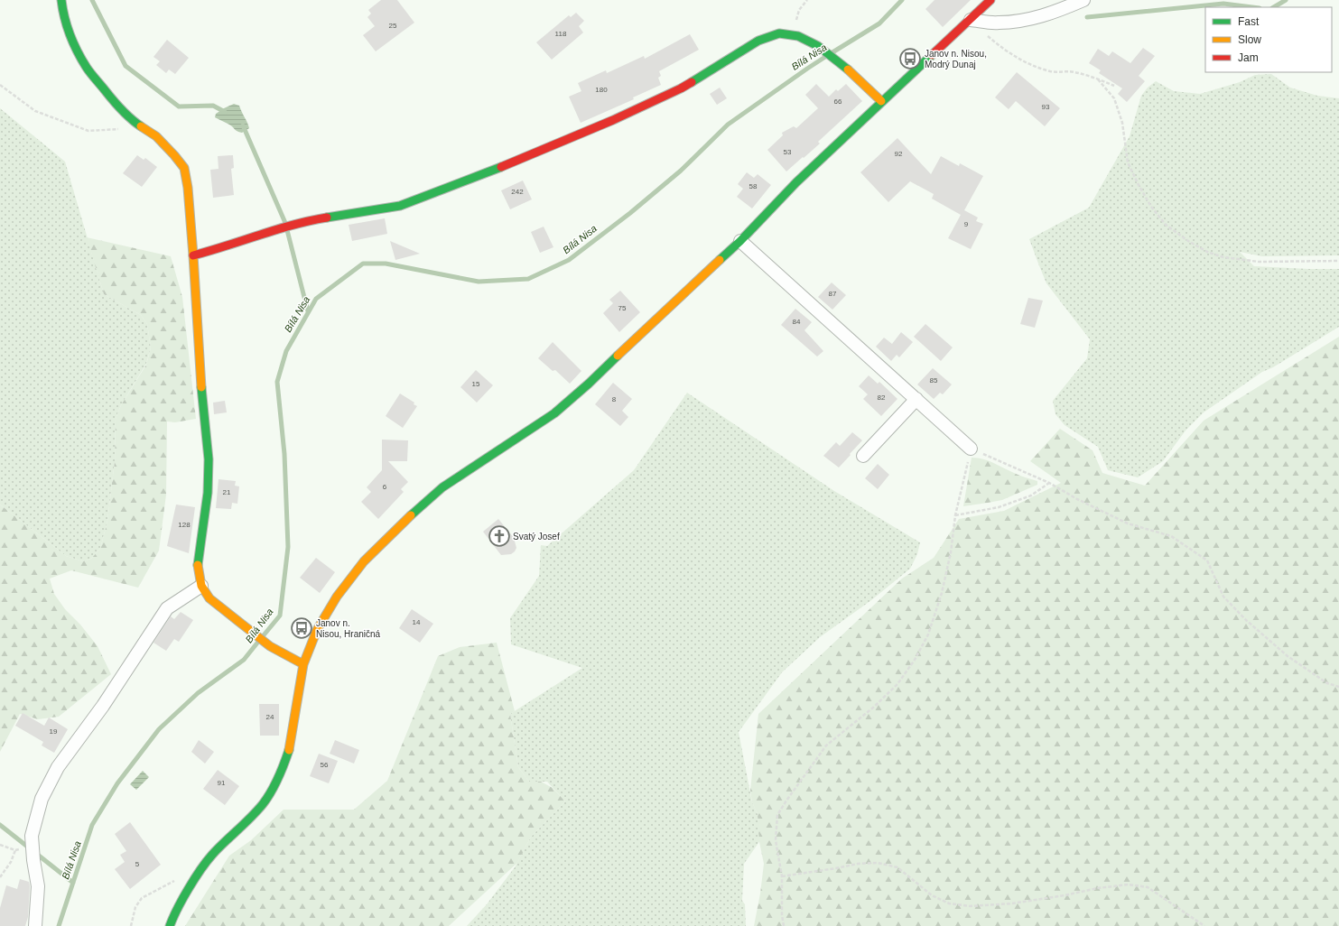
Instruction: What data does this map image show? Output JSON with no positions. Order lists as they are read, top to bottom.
{
  "water": ["Bílá Nisa"],
  "places": {
    "bus stop": ["Janov n. Nisou, Modrý Dunaj", "Janov n. Nisou, Hraničná"],
    "church": ["Svatý Josef"]
  },
  "house_numbers": [
    "25",
    "118",
    "180",
    "66",
    "93",
    "53",
    "92",
    "58",
    "242",
    "9",
    "87",
    "75",
    "84",
    "85",
    "15",
    "82",
    "8",
    "6",
    "21",
    "128",
    "14",
    "24",
    "19",
    "56",
    "91",
    "5"
  ],
  "legend": ["Fast", "Slow", "Jam"]
}
